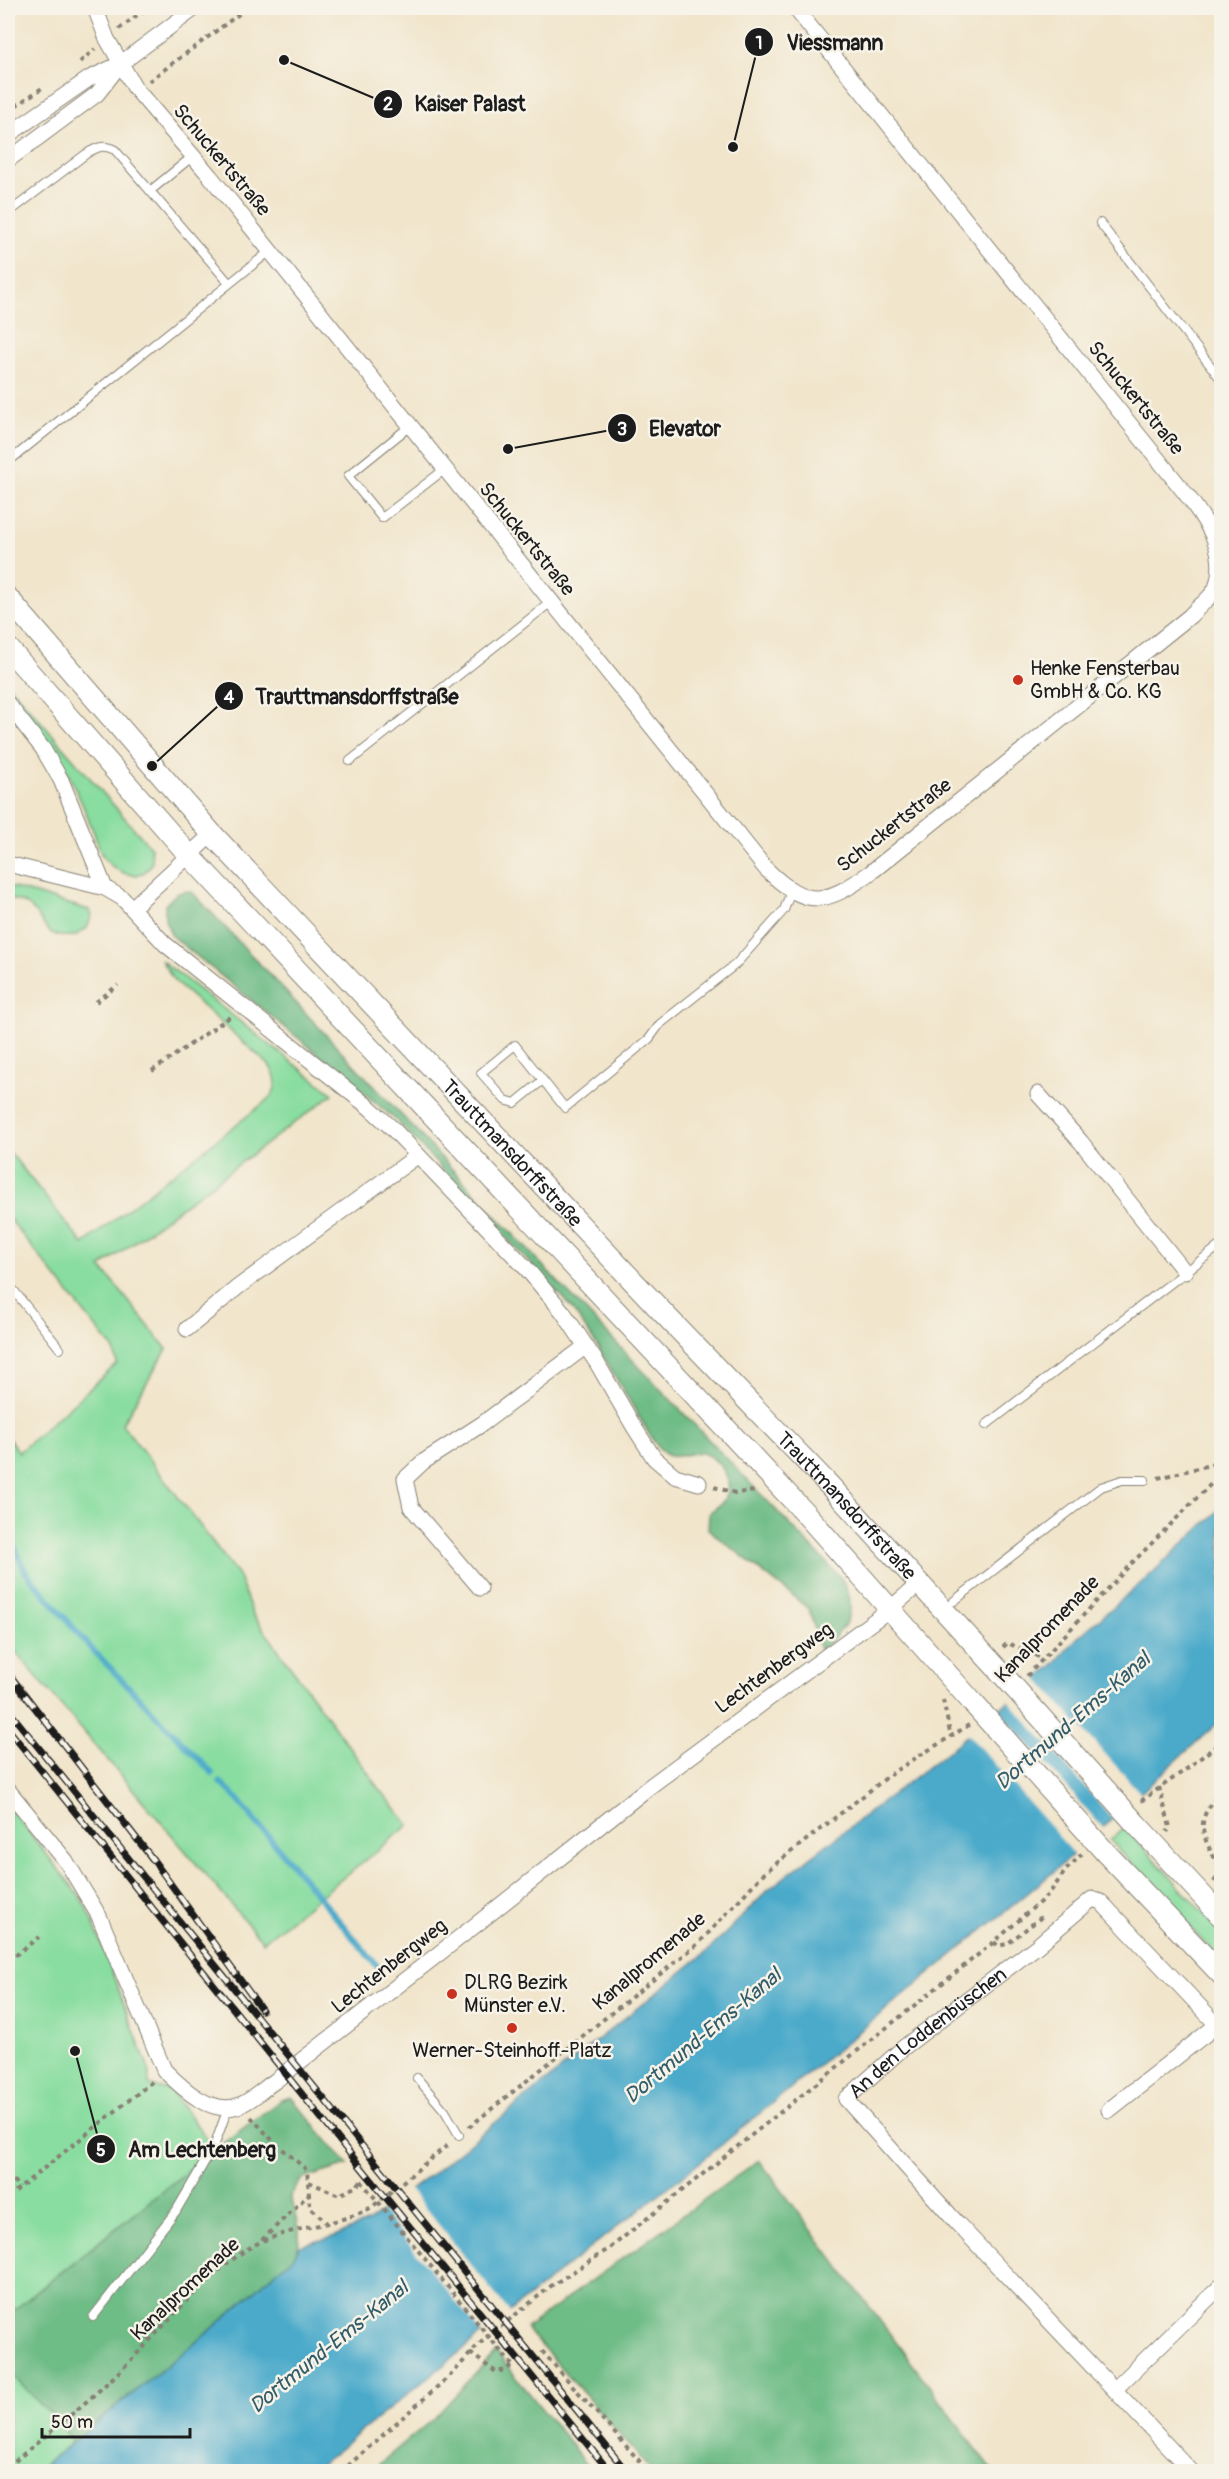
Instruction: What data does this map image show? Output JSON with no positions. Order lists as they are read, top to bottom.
{
  "streets": {
    "main road": ["Trauttmansdorffstraße"],
    "street": ["Schuckertstraße", "Lechtenbergweg", "An den Loddenbüschen"],
    "path": ["Kanalpromenade"]
  },
  "crossings": [
    ["Trauttmansdorffstraße", "Lechtenbergweg"]
  ],
  "water": ["Dortmund-Ems-Kanal"],
  "places": [
    "Kaiser Palast",
    "Viessmann",
    "Elevator",
    "Henke Fensterbau GmbH & Co. KG",
    "Trauttmansdorffstraße",
    "DLRG Bezirk Münster e.V.",
    "Werner-Steinhoff-Platz",
    "Am Lechtenberg"
  ],
  "scale_bar": "50 m"
}
